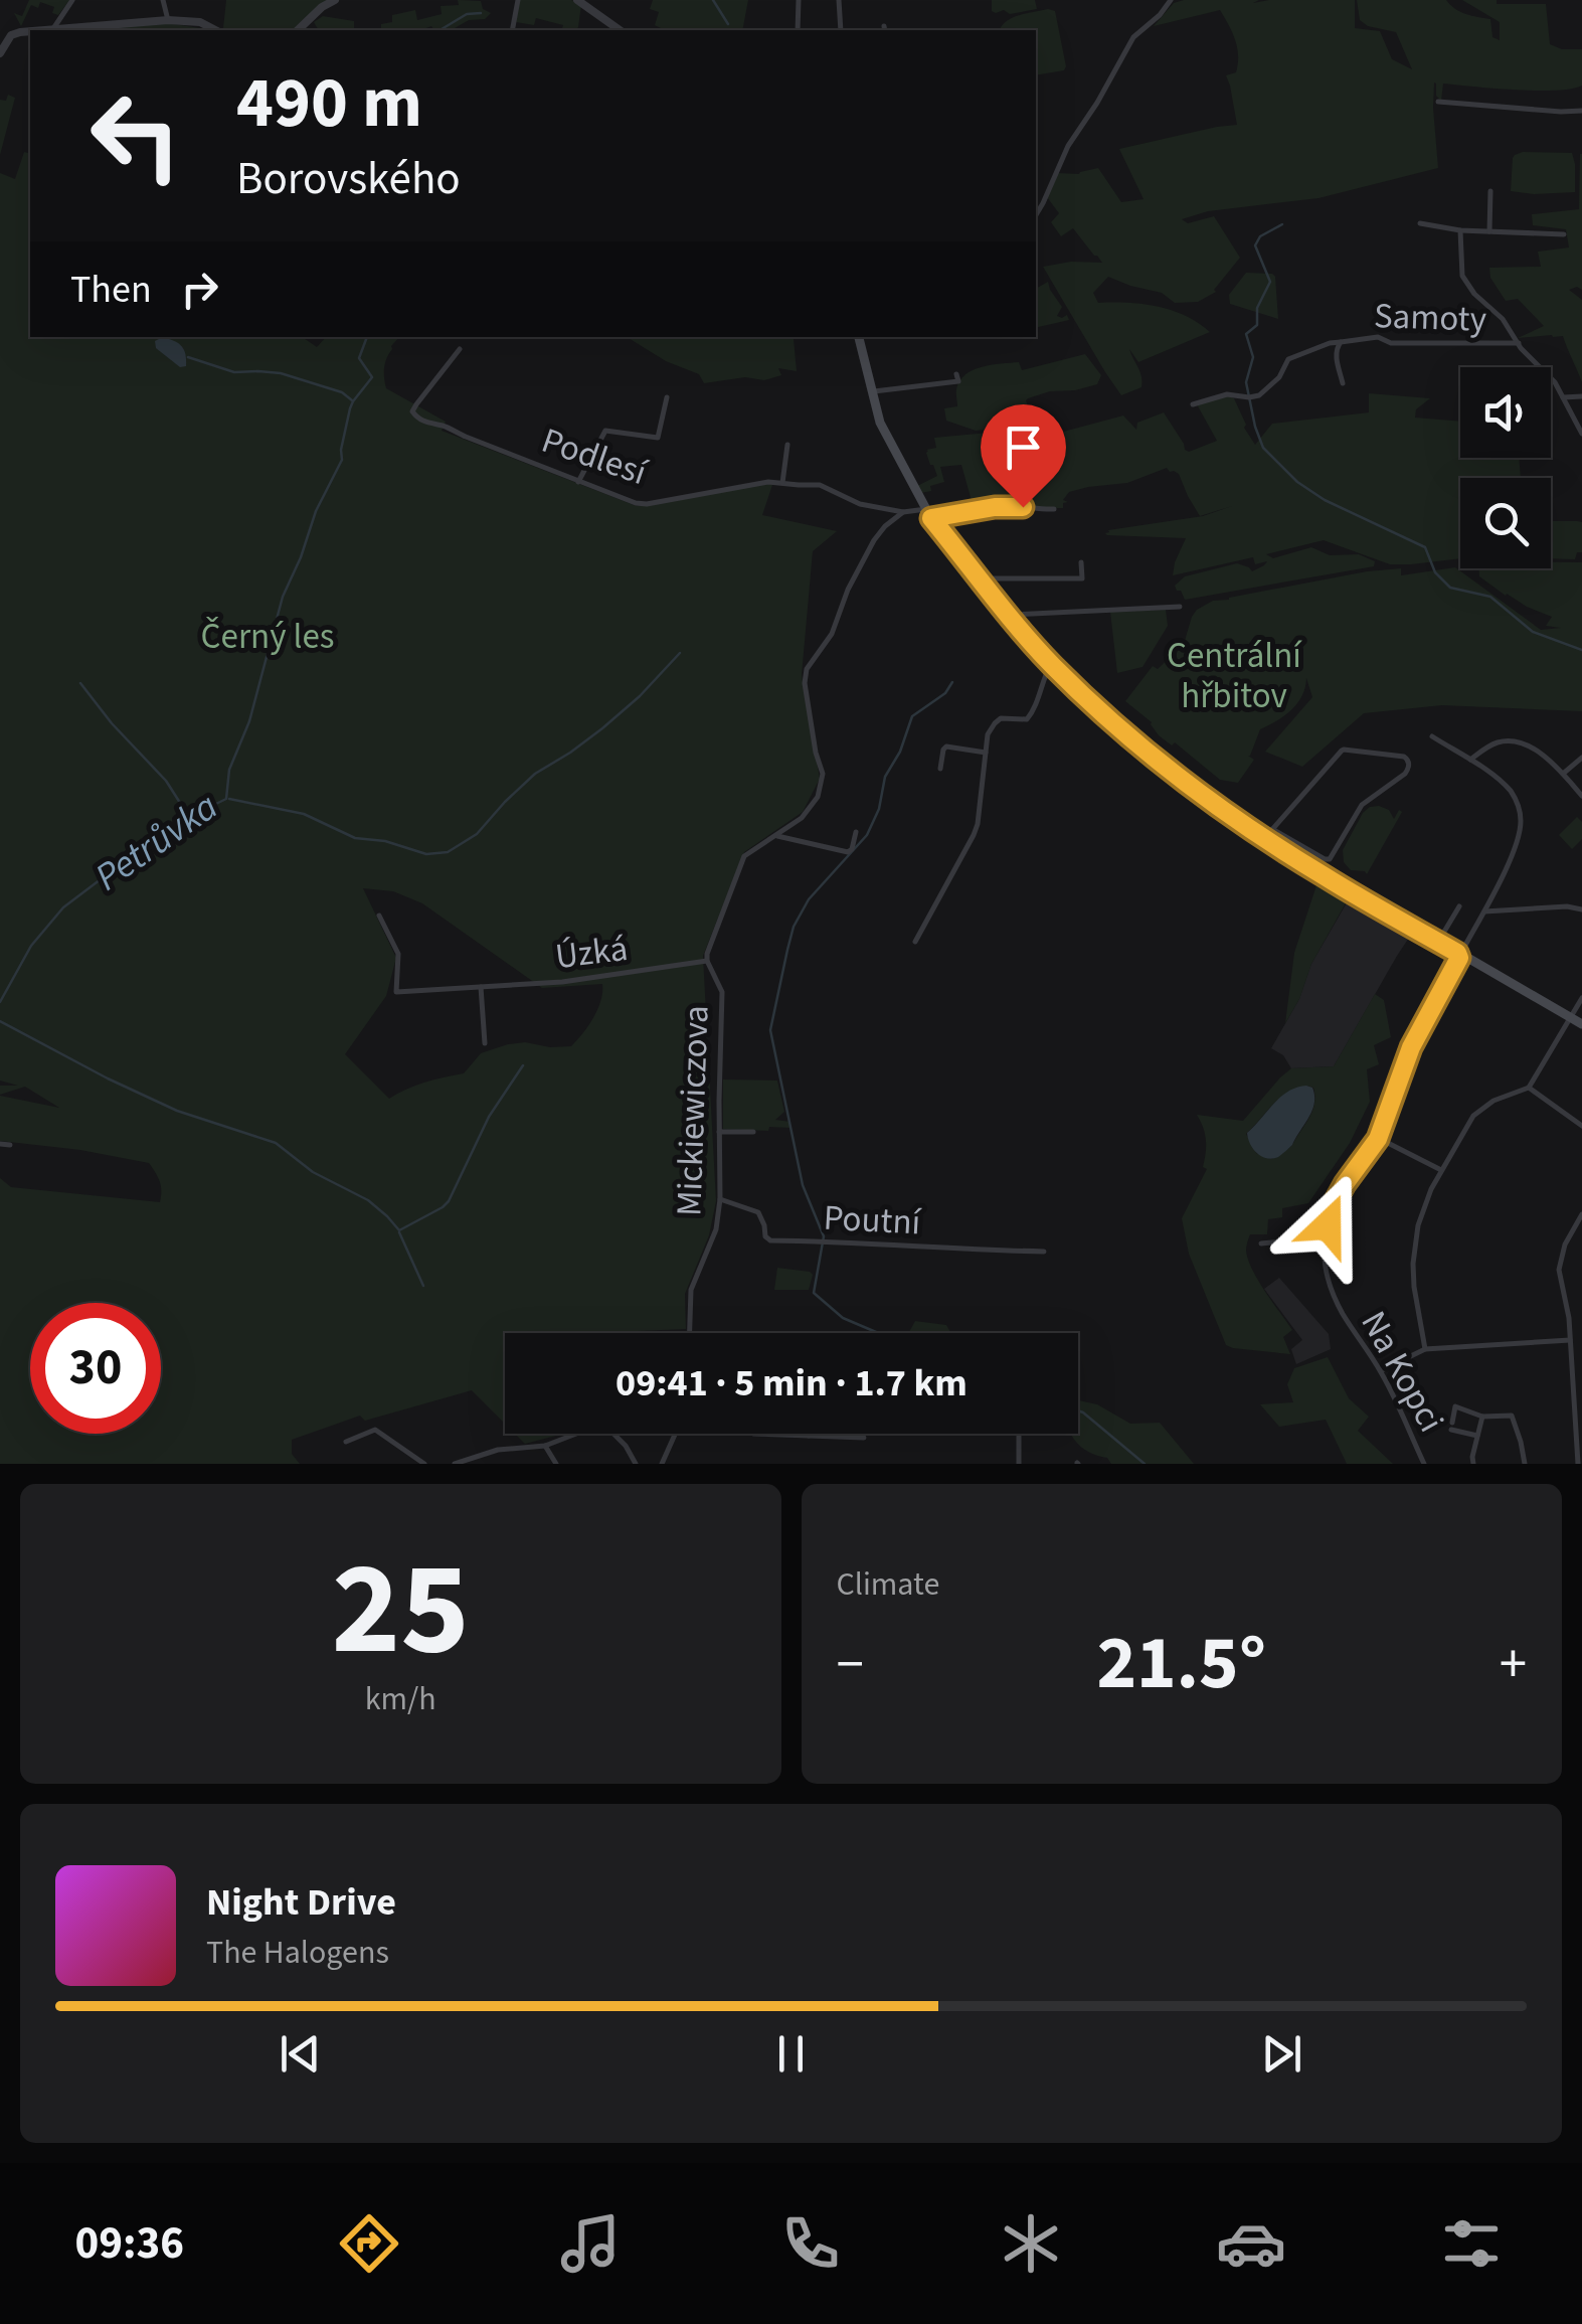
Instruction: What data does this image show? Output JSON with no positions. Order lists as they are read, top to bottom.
{
  "streets": {
    "street": [
      "Samoty",
      "Podlesí",
      "Úzká",
      "Mickiewiczova",
      "Poutní",
      "Na Kopci"
    ]
  },
  "crossings": [
    ["Podlesí", "Mickiewiczova"],
    ["Úzká", "Mickiewiczova"],
    ["Mickiewiczova", "Poutní"]
  ],
  "water": ["Petrůvka"],
  "parks": ["Černý les", "Centrální hřbitov"],
  "page": {
    "turn": ["490 m", "Borovského"],
    "then": "Then",
    "limit": "30",
    "trip": "09:41 · 5 min · 1.7 km",
    "tile": [
      ["25", "km/h"],
      "Climate"
    ],
    "heat": ["−", "21.5°", "+"],
    "song": ["Night Drive", "The Halogens"],
    "tabs": "09:36"
  }
}
